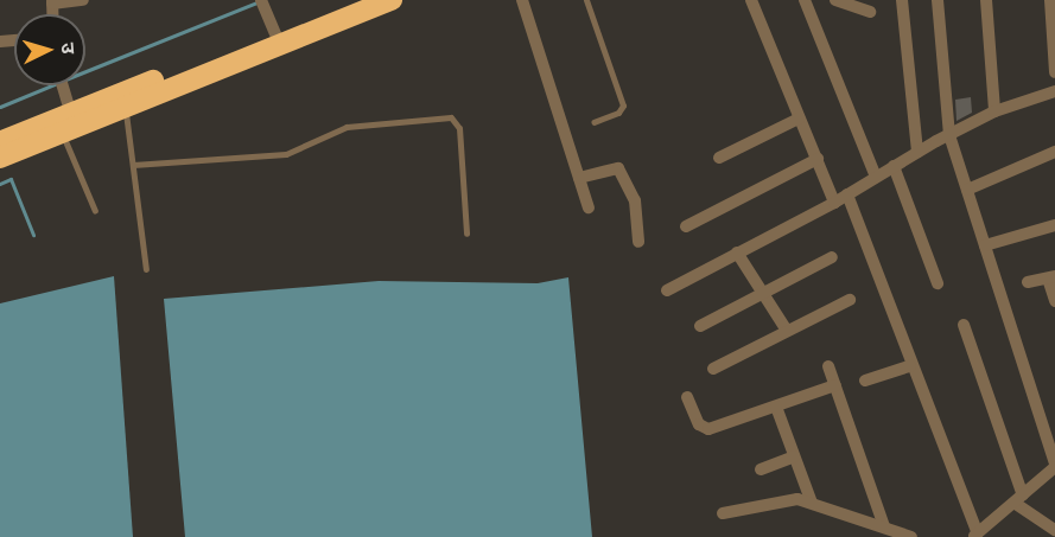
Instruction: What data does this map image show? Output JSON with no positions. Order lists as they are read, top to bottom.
{
  "north": "right"
}
